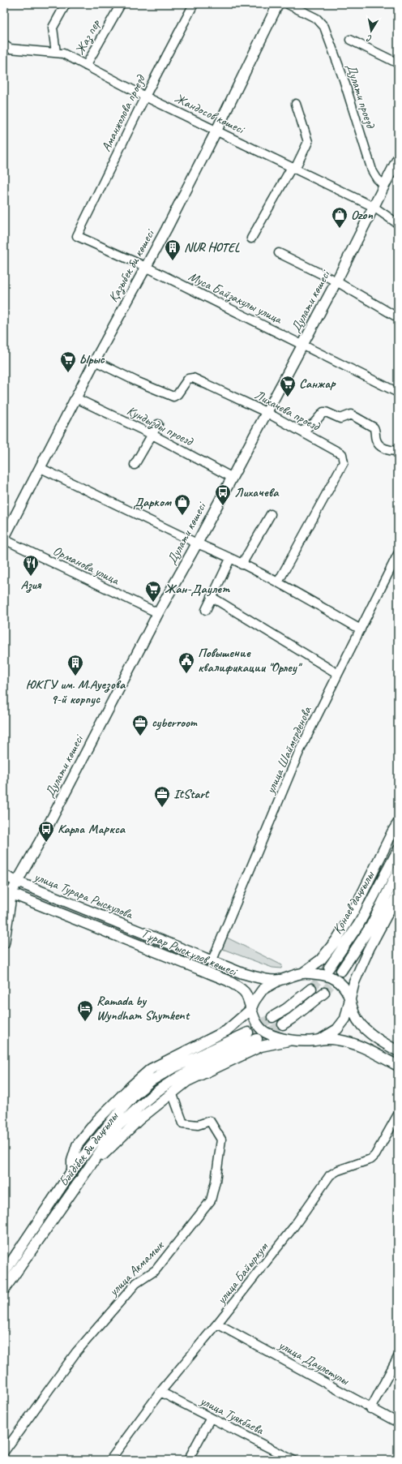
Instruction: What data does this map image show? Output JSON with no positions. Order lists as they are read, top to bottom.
{
  "streets": {
    "main road": [
      "Қазыбек би көшесі",
      "Дулати көшесі",
      "улица Турара Рыскулова",
      "Қонаев даңғылы",
      "Тұрар Рыскұлов көшесі",
      "Бәйдібек би даңғылы"
    ],
    "street": [
      "Жаз пер",
      "Дулати проезд",
      "Аманжолова проезд",
      "Жандосов көшесі",
      "Муса Байзакулы улица",
      "Лихачева проезд",
      "Кундызды проезд",
      "Орманова улица",
      "улица Шаймерденова",
      "улица Акмамык",
      "улица Байыркум",
      "улица Даулетулы",
      "улица Туякбаева"
    ]
  },
  "crossings": [
    ["Жаз пер", "Жандосов көшесі"],
    ["Дулати проезд", "Дулати көшесі"],
    ["Аманжолова проезд", "Жандосов көшесі"],
    ["Аманжолова проезд", "Муса Байзакулы улица"],
    ["Жандосов көшесі", "Қазыбек би көшесі"],
    ["Жандосов көшесі", "Дулати көшесі"],
    ["Қазыбек би көшесі", "Муса Байзакулы улица"],
    ["Қазыбек би көшесі", "Лихачева проезд"],
    ["Қазыбек би көшесі", "Кундызды проезд"],
    ["Қазыбек би көшесі", "Орманова улица"],
    ["Муса Байзакулы улица", "Дулати көшесі"],
    ["Дулати көшесі", "Лихачева проезд"],
    ["Дулати көшесі", "Кундызды проезд"],
    ["Дулати көшесі", "Орманова улица"],
    ["Дулати көшесі", "улица Турара Рыскулова"],
    ["Дулати көшесі", "Тұрар Рыскұлов көшесі"],
    ["улица Шаймерденова", "улица Турара Рыскулова"],
    ["улица Шаймерденова", "Тұрар Рыскұлов көшесі"],
    ["улица Турара Рыскулова", "Тұрар Рыскұлов көшесі"],
    ["улица Байыркум", "улица Даулетулы"],
    ["улица Байыркум", "улица Туякбаева"]
  ],
  "places": {
    "shop": ["Ozon", "Дарком"],
    "building": ["NUR HOTEL", "ЮКГУ им. М.Ауезова 9-й корпус"],
    "supermarket": ["Ырыс", "Санжар", "Жан-Даулет"],
    "bus stop": ["Лихачева", "Карла Маркса"],
    "restaurant": ["Азия"],
    "public building": ["Повышение квалификации \"Орлеу\""],
    "office": ["cyberroom", "ItStart"],
    "hotel": ["Ramada by Wyndham Shymkent"]
  },
  "north": "bottom"
}
